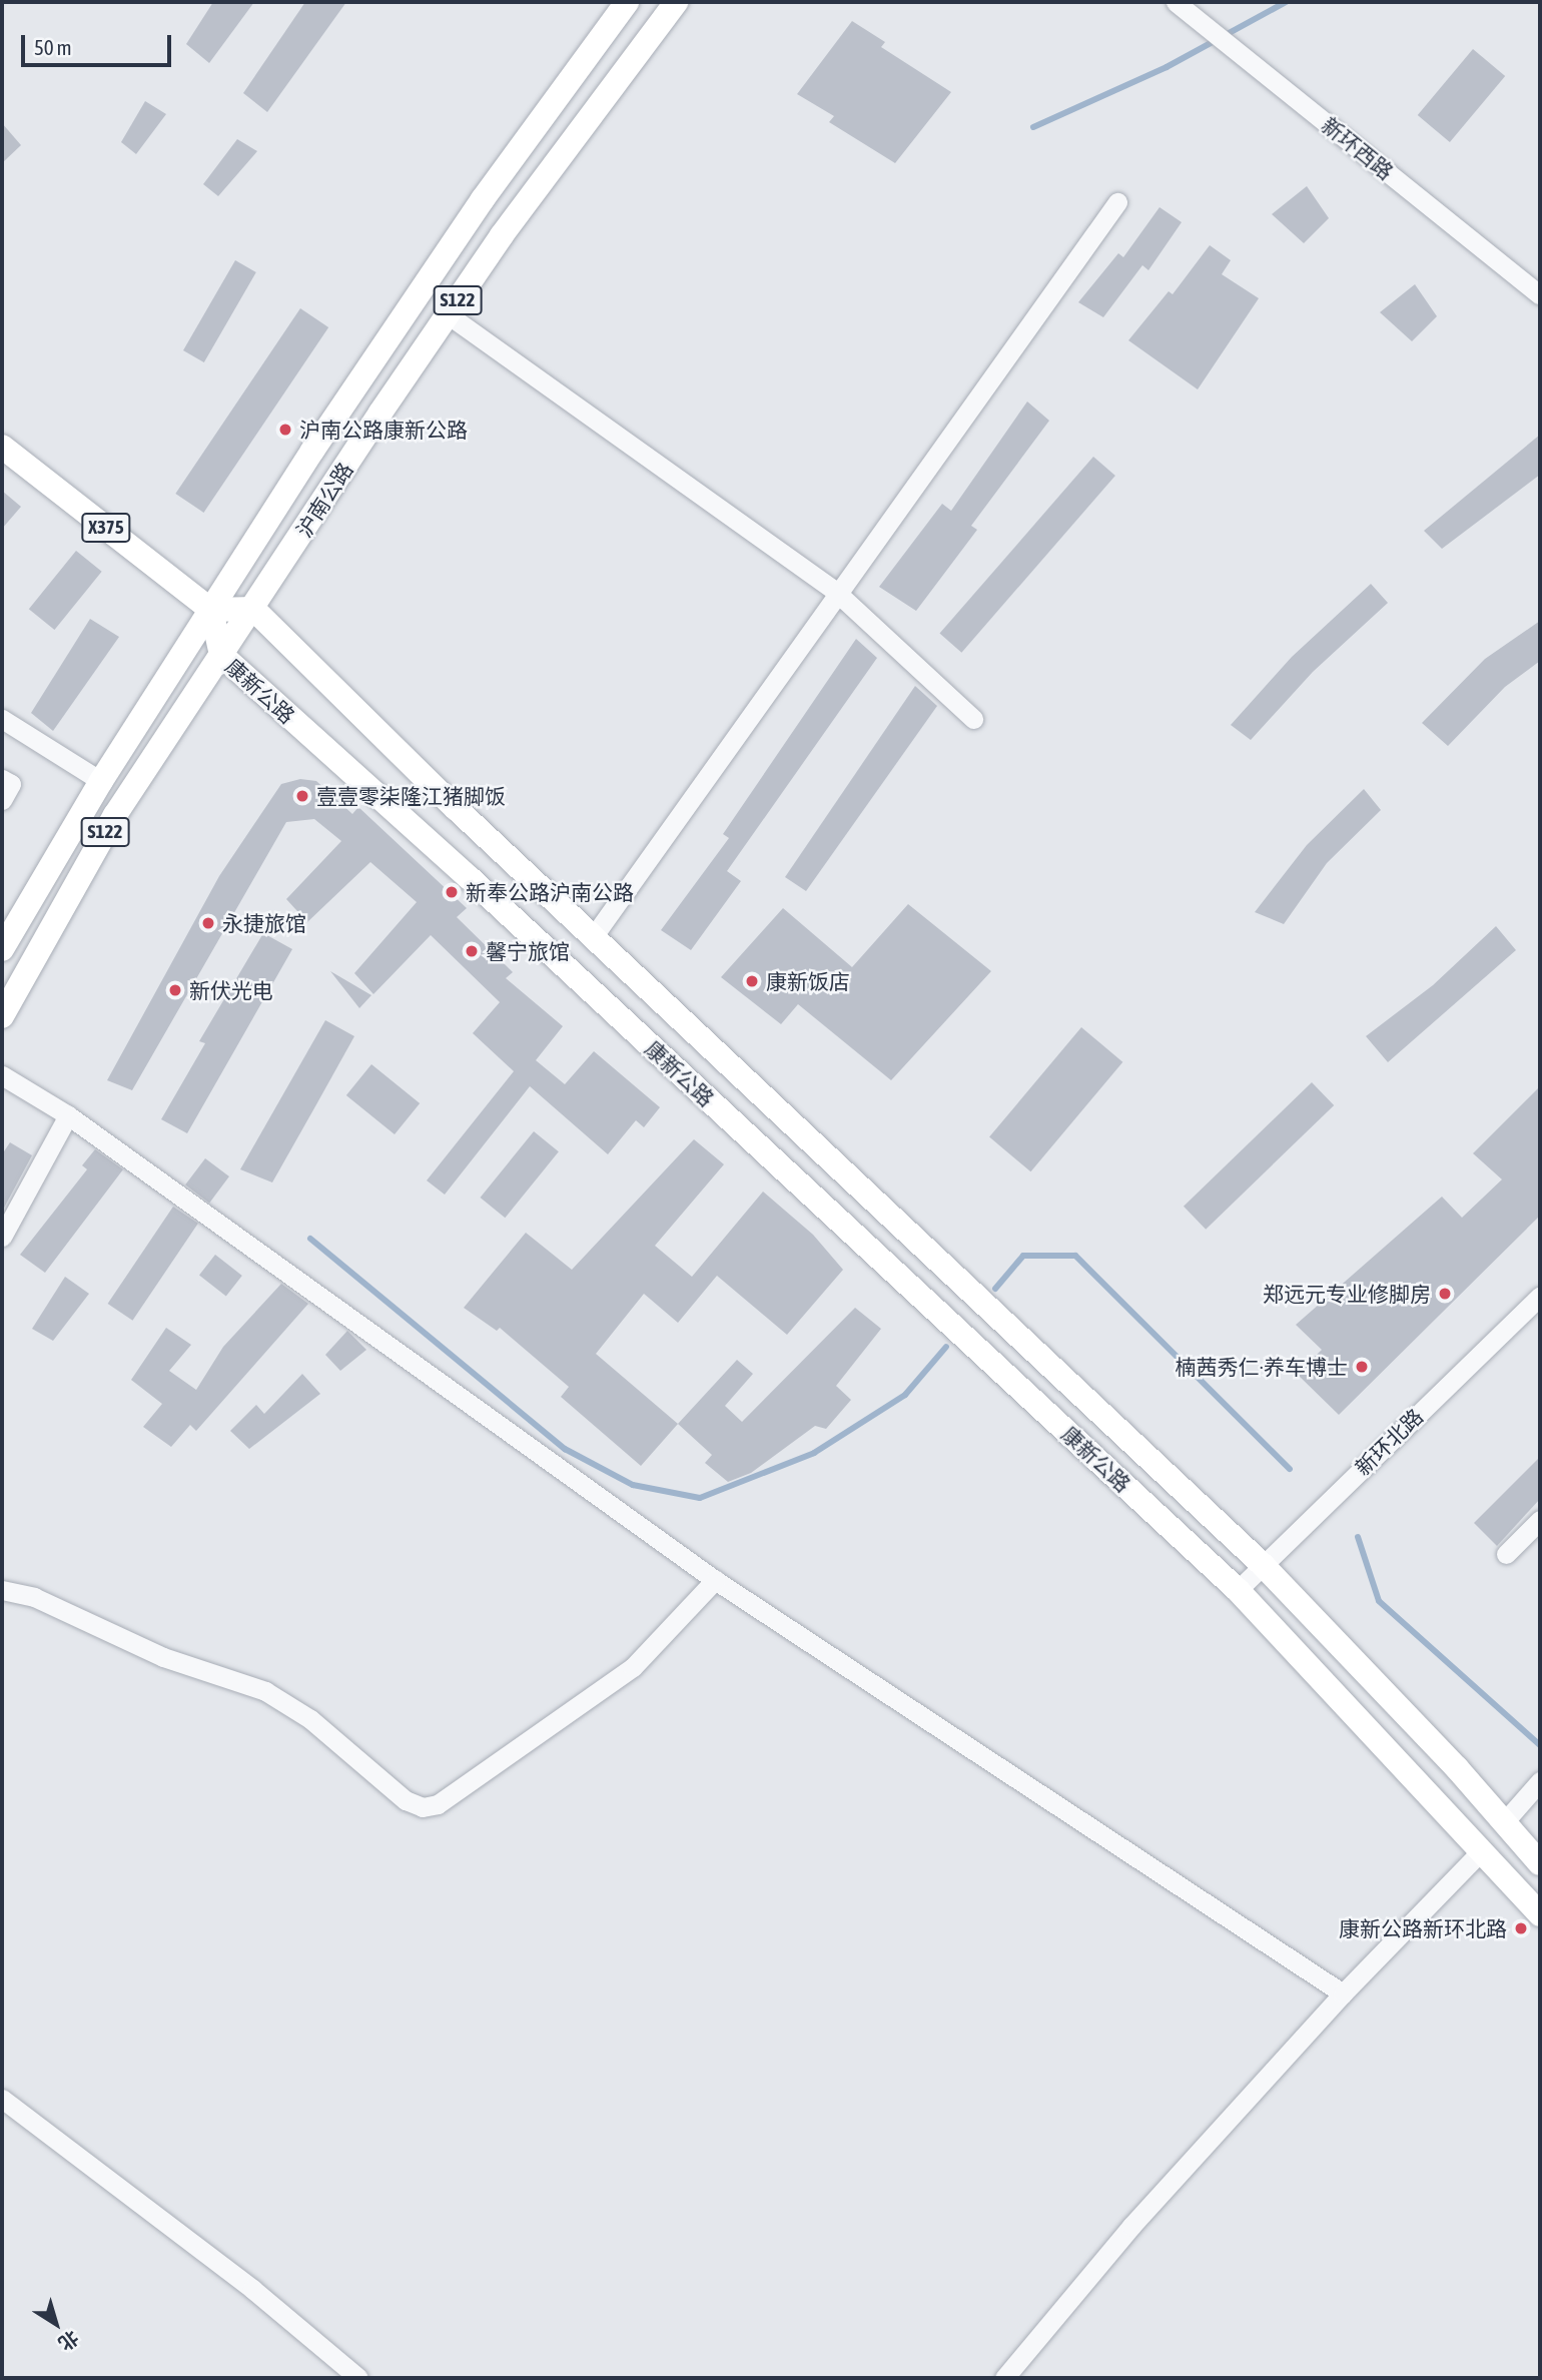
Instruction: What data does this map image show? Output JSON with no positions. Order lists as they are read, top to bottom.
{
  "streets": {
    "main road": [
      "S122",
      "沪南公路",
      "X375",
      "康新公路"
    ],
    "street": ["新环西路", "新环北路"]
  },
  "crossings": [
    ["沪南公路", "X375"],
    ["沪南公路", "康新公路"],
    ["X375", "康新公路"],
    ["康新公路", "新环北路"]
  ],
  "places": [
    "沪南公路康新公路",
    "壹壹零柒隆江猪脚饭",
    "新奉公路沪南公路",
    "永捷旅馆",
    "馨宁旅馆",
    "康新饭店",
    "新伏光电",
    "郑远元专业修脚房",
    "楠茜秀仁·养车博士",
    "康新公路新环北路"
  ],
  "scale_bar": "50 m",
  "north": "bottom right"
}
